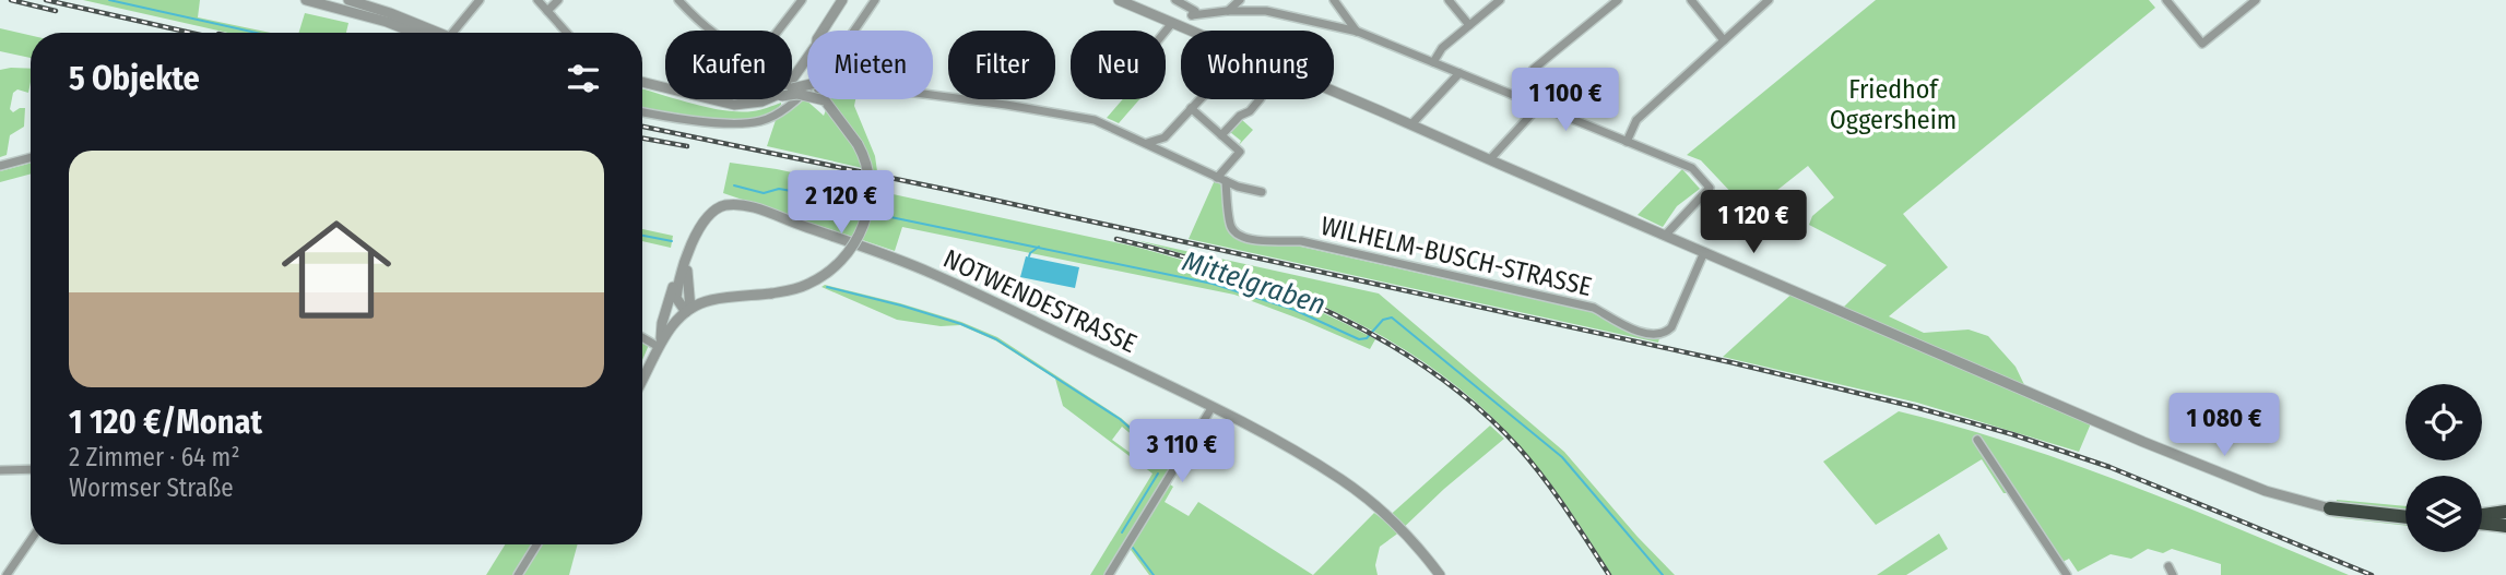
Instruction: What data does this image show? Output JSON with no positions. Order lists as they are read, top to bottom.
{
  "streets": {
    "street": ["WILHELM-BUSCH-STRASSE", "NOTWENDESTRASSE"]
  },
  "water": ["Mittelgraben"],
  "parks": ["Friedhof Oggersheim"],
  "page": {
    "chip": [
      "Kaufen",
      "Mieten",
      "Filter",
      "Neu",
      "Wohnung"
    ],
    "heading": "5 Objekte",
    "price": [
      "1 100 €",
      "2 120 €",
      "1 120 €",
      "1 080 €",
      "3 110 €"
    ],
    "list": [
      {
        "name": "1 120 €/Monat",
        "note": "2 Zimmer · 64 m² · Wormser Straße"
      }
    ]
  }
}
